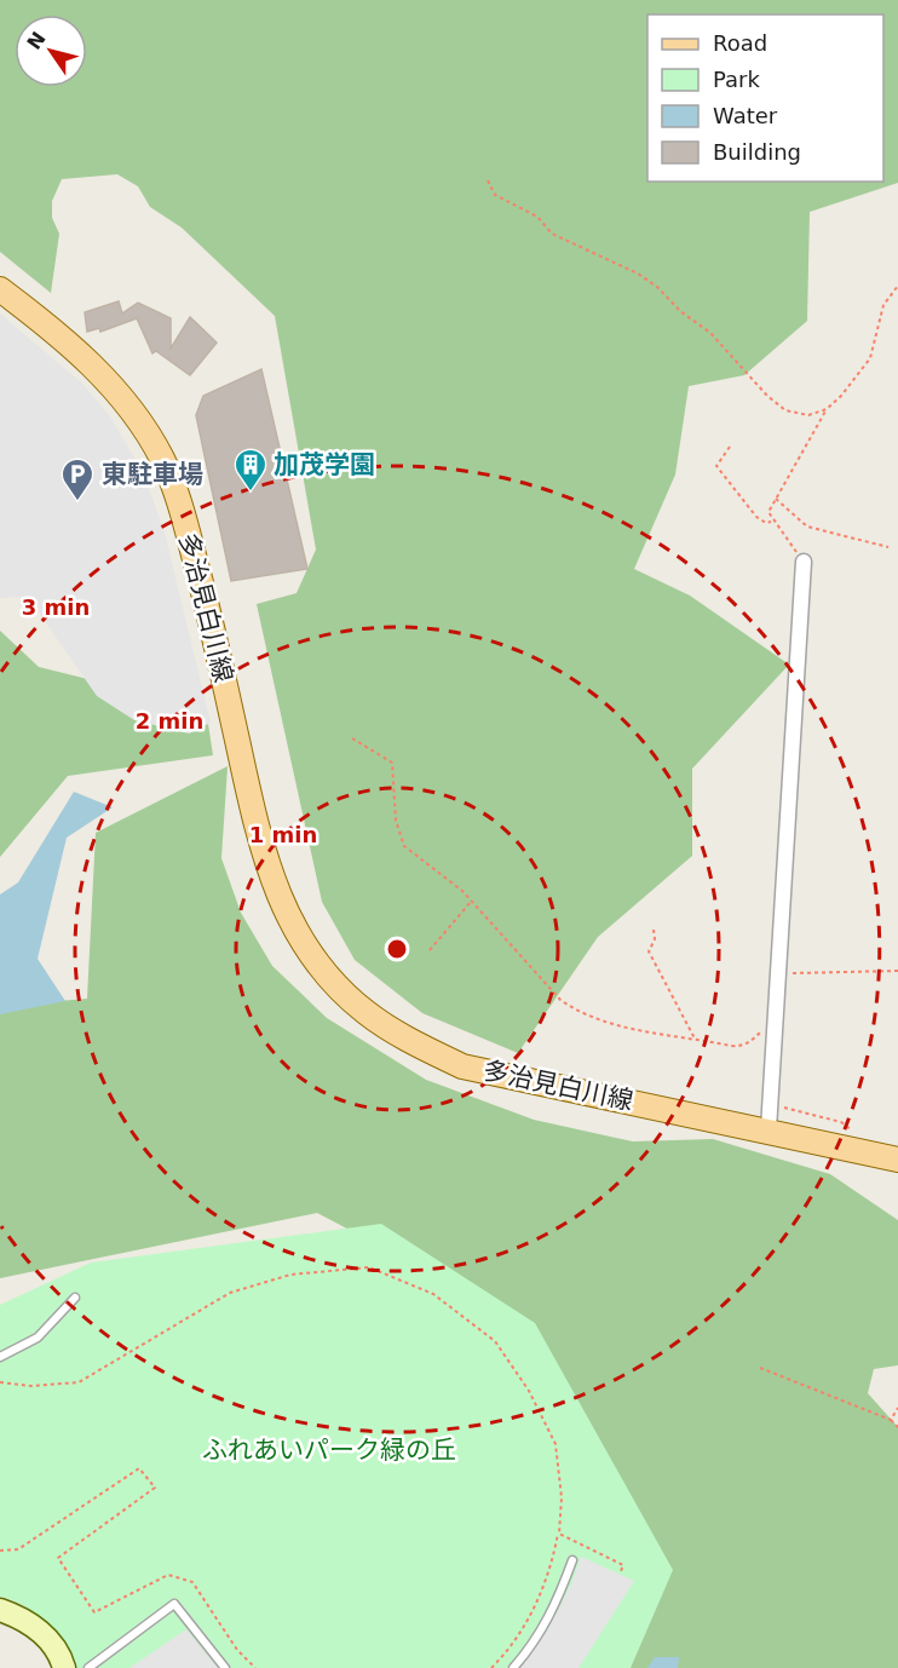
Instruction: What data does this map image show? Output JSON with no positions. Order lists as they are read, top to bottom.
{
  "streets": {
    "main road": ["多治見白川線"]
  },
  "parks": ["ふれあいパーク緑の丘"],
  "places": {
    "building": ["加茂学園"],
    "parking": ["東駐車場"]
  },
  "legend": [
    "Road",
    "Park",
    "Water",
    "Building"
  ],
  "north": "top left",
  "rings": ["3 min", "2 min", "1 min"]
}
